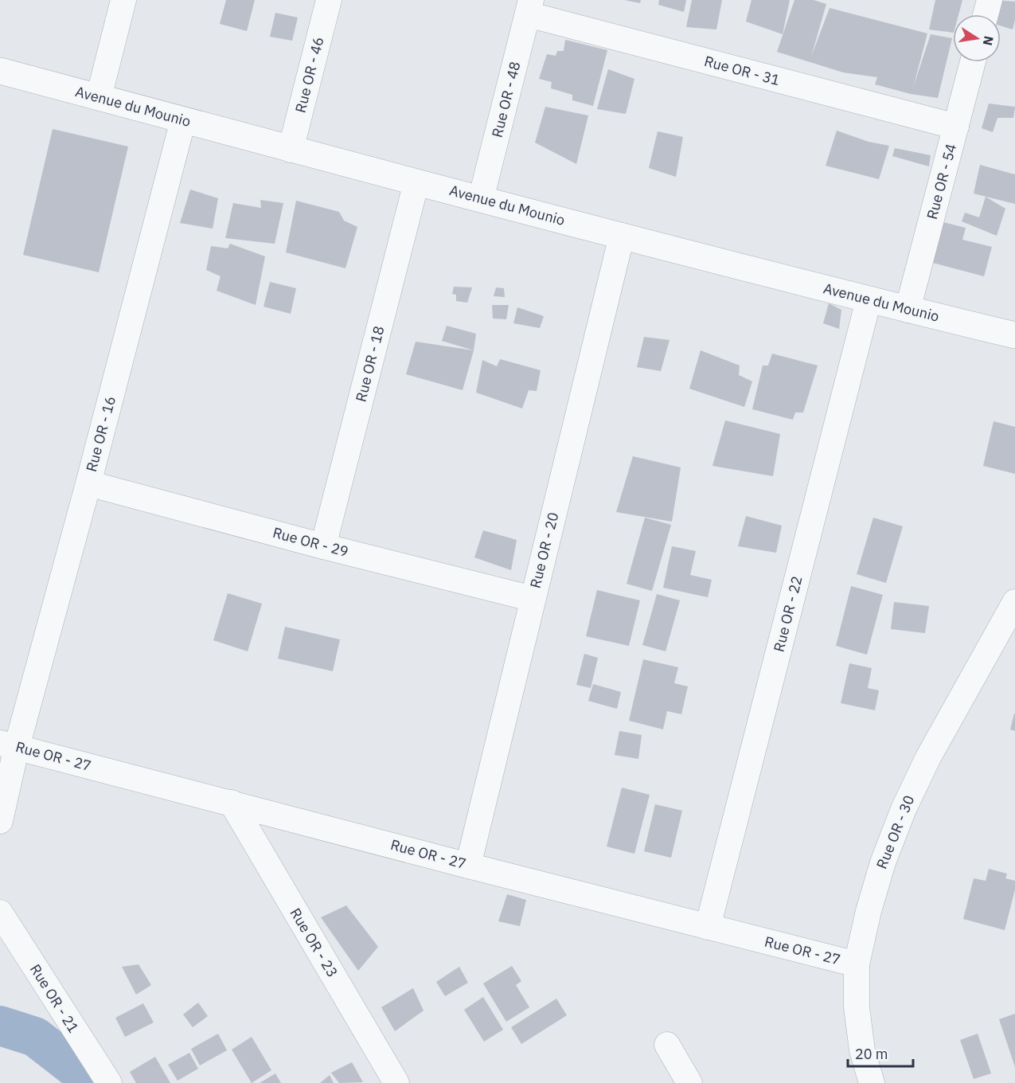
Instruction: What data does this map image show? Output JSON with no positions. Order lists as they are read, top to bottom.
{
  "streets": {
    "street": [
      "Rue OR - 31",
      "Rue OR - 46",
      "Rue OR - 48",
      "Avenue du Mounio",
      "Rue OR - 54",
      "Rue OR - 18",
      "Rue OR - 16",
      "Rue OR - 29",
      "Rue OR - 20",
      "Rue OR - 22",
      "Rue OR - 27",
      "Rue OR - 30",
      "Rue OR - 23",
      "Rue OR - 21"
    ]
  },
  "crossings": [
    ["Rue OR - 31", "Rue OR - 48"],
    ["Rue OR - 31", "Rue OR - 54"],
    ["Rue OR - 46", "Avenue du Mounio"],
    ["Rue OR - 48", "Avenue du Mounio"],
    ["Avenue du Mounio", "Rue OR - 54"],
    ["Avenue du Mounio", "Rue OR - 18"],
    ["Avenue du Mounio", "Rue OR - 16"],
    ["Avenue du Mounio", "Rue OR - 20"],
    ["Avenue du Mounio", "Rue OR - 22"],
    ["Rue OR - 18", "Rue OR - 29"],
    ["Rue OR - 16", "Rue OR - 29"],
    ["Rue OR - 16", "Rue OR - 27"],
    ["Rue OR - 29", "Rue OR - 20"],
    ["Rue OR - 20", "Rue OR - 27"],
    ["Rue OR - 22", "Rue OR - 27"],
    ["Rue OR - 27", "Rue OR - 30"],
    ["Rue OR - 27", "Rue OR - 23"]
  ],
  "scale_bar": "20 m",
  "north": "right"
}
